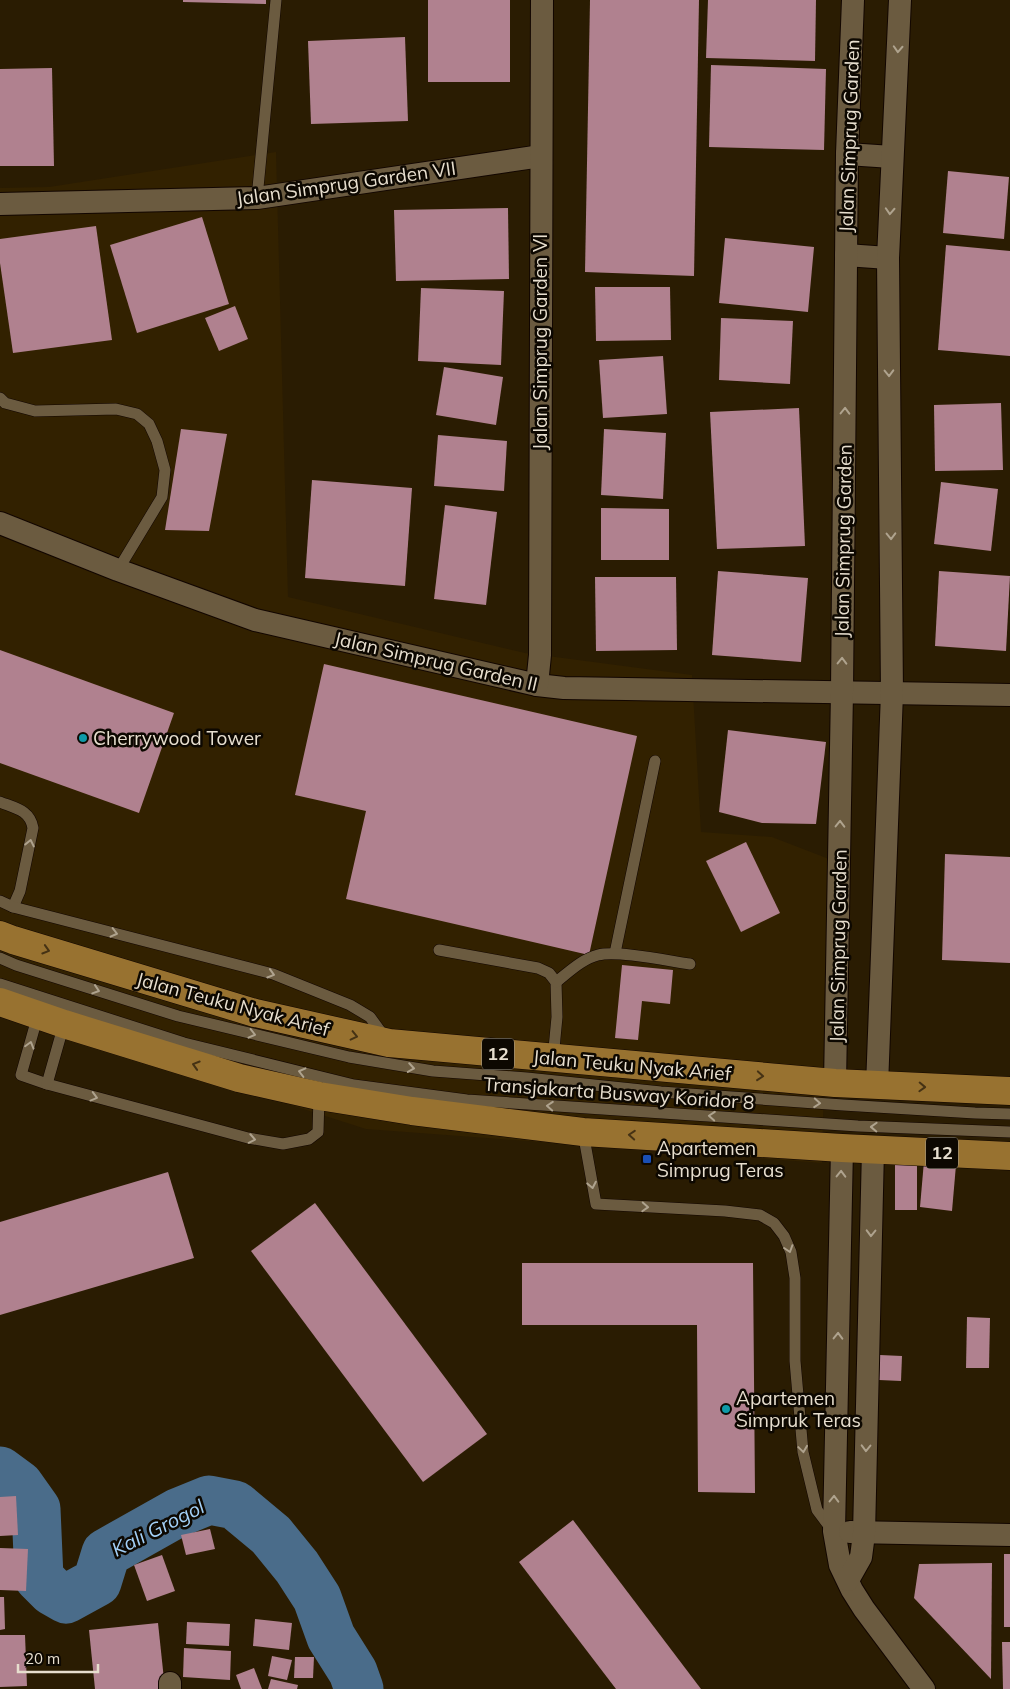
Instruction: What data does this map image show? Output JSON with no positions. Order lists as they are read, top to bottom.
{
  "streets": {
    "highway": ["Jalan Teuku Nyak Arief", "12"],
    "street": [
      "Jalan Simprug Garden",
      "Jalan Simprug Garden VII",
      "Jalan Simprug Garden VI",
      "Jalan Simprug Garden II"
    ],
    "lane": ["Transjakarta Busway Koridor 8"]
  },
  "crossings": [
    ["Jalan Simprug Garden", "Jalan Simprug Garden II"],
    ["Jalan Simprug Garden", "Jalan Teuku Nyak Arief"],
    ["Jalan Simprug Garden VII", "Jalan Simprug Garden VI"],
    ["Jalan Simprug Garden VI", "Jalan Simprug Garden II"]
  ],
  "water": ["Kali Grogol"],
  "places": {
    "other": ["Cherrywood Tower", "Apartemen Simpruk Teras"],
    "transit": ["Apartemen Simprug Teras"]
  },
  "scale_bar": "20 m"
}
